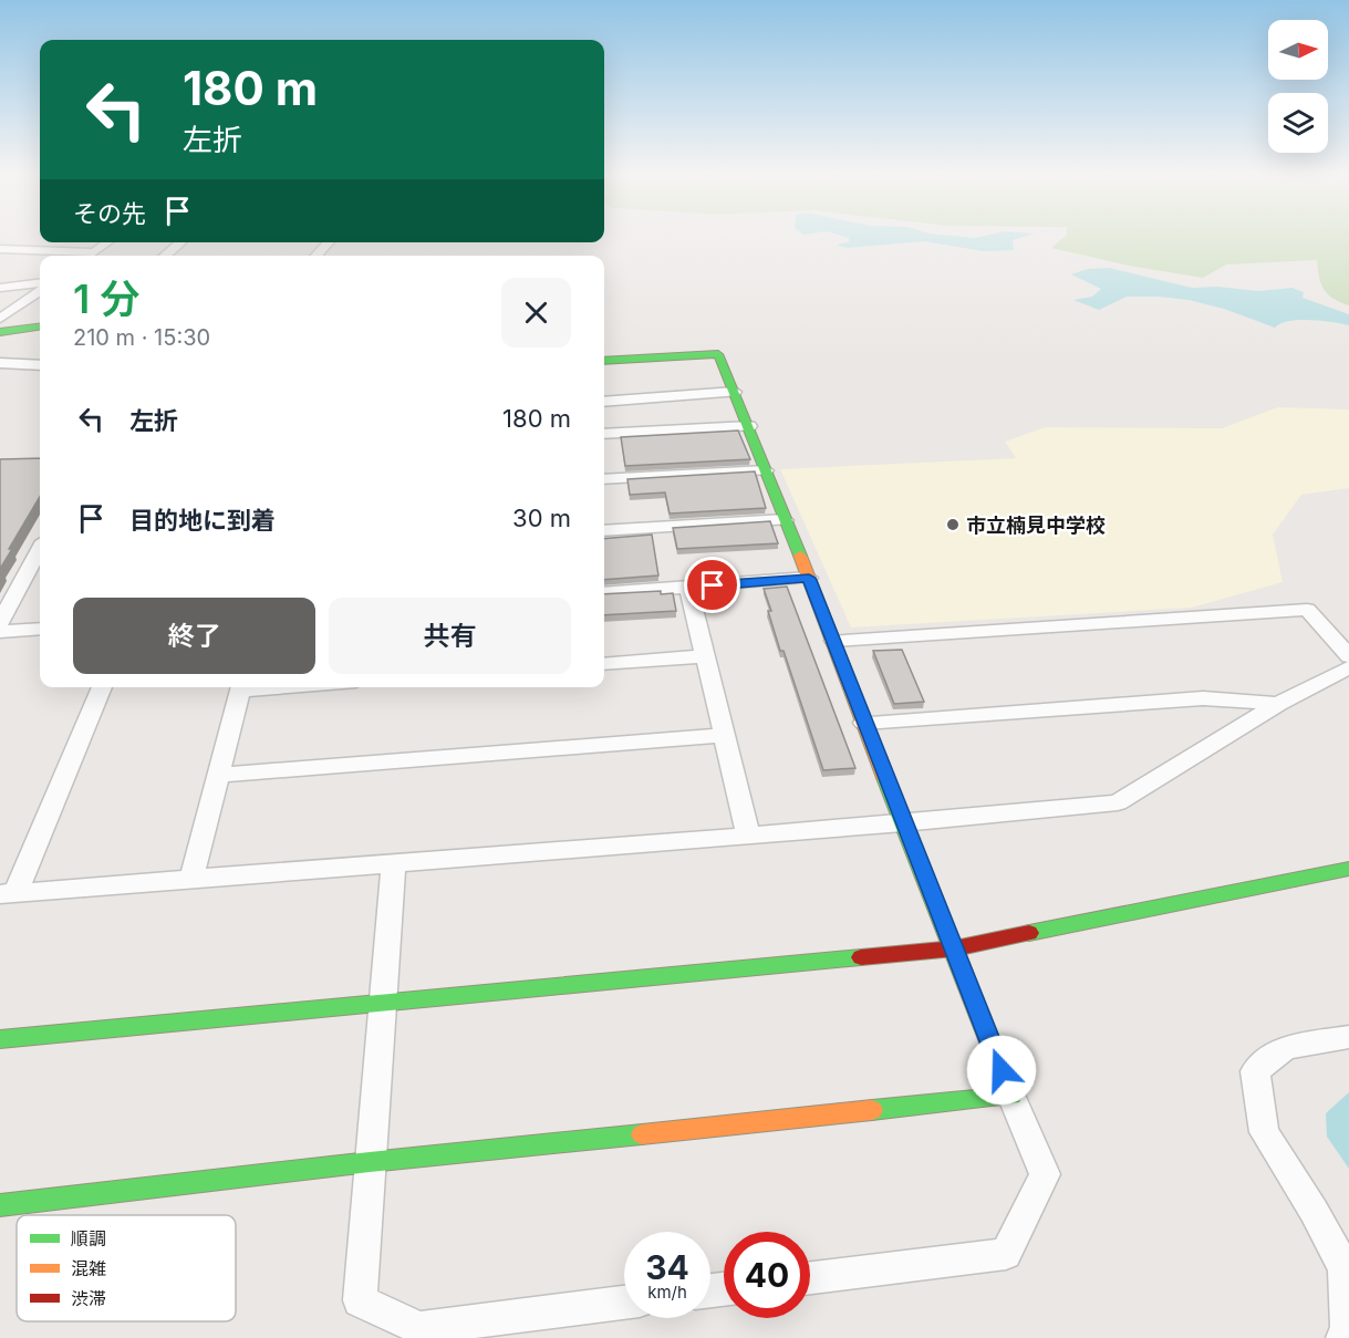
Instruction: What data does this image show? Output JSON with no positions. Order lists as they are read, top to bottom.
{
  "places": ["市立楠見中学校"],
  "legend": ["順調", "混雑", "渋滞"],
  "north": "right",
  "page": {
    "turn": ["180 m", "左折"],
    "then": "その先",
    "heading": ["1 分", "210 m · 15:30"],
    "list": [
      {
        "name": "左折",
        "value": "180 m"
      },
      {
        "name": "目的地に到着",
        "value": "30 m"
      }
    ],
    "buttons": ["終了", "共有"],
    "speed": "34 km/h",
    "limit": "40"
  }
}
